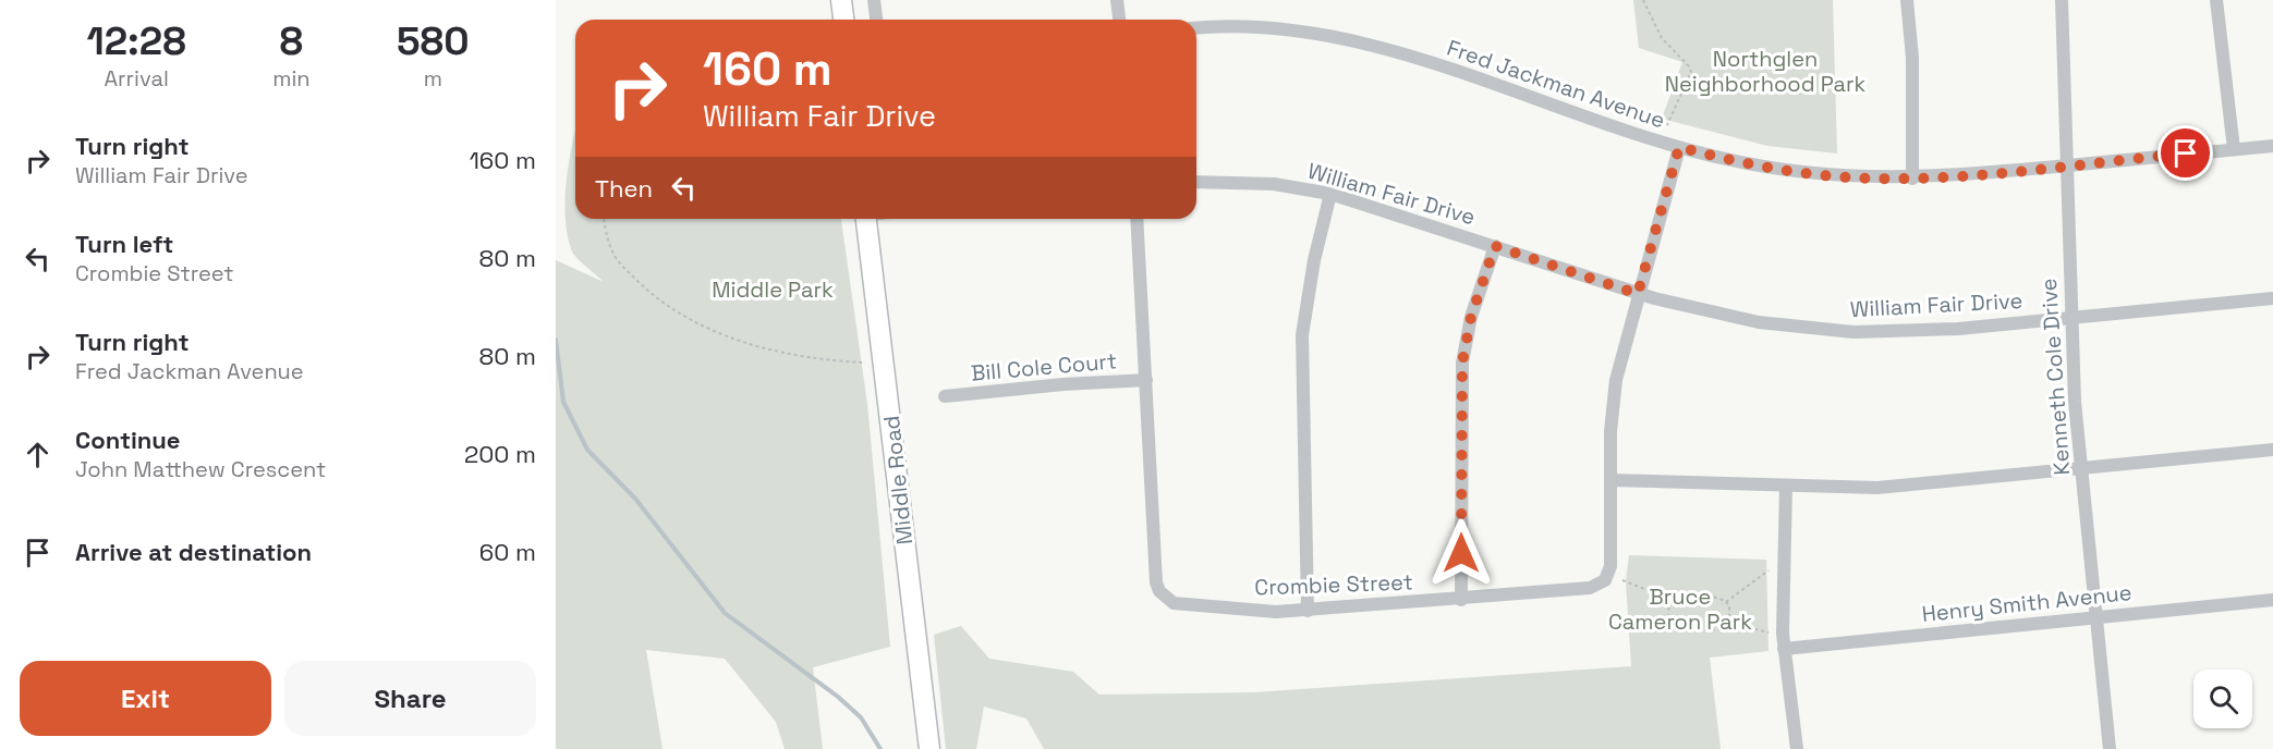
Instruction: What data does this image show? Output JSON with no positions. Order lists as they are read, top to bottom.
{
  "streets": {
    "street": [
      "Fred Jackman Avenue",
      "William Fair Drive",
      "Bill Cole Court",
      "Kenneth Cole Drive",
      "Middle Road",
      "Crombie Street",
      "Henry Smith Avenue"
    ]
  },
  "crossings": [
    ["Fred Jackman Avenue", "Kenneth Cole Drive"],
    ["Fred Jackman Avenue", "Crombie Street"],
    ["William Fair Drive", "Kenneth Cole Drive"],
    ["William Fair Drive", "Crombie Street"],
    ["Bill Cole Court", "Crombie Street"],
    ["Kenneth Cole Drive", "Henry Smith Avenue"]
  ],
  "parks": ["Northglen Neighborhood Park", "Middle Park", "Bruce Cameron Park"],
  "page": {
    "eta": [
      "12:28",
      "Arrival",
      "8",
      "min",
      "580",
      "m"
    ],
    "turn": ["160 m", "William Fair Drive"],
    "list": [
      {
        "name": "Turn right",
        "note": "William Fair Drive",
        "value": "160 m"
      },
      {
        "name": "Turn left",
        "note": "Crombie Street",
        "value": "80 m"
      },
      {
        "name": "Turn right",
        "note": "Fred Jackman Avenue",
        "value": "80 m"
      },
      {
        "name": "Continue",
        "note": "John Matthew Crescent",
        "value": "200 m"
      },
      {
        "name": "Arrive at destination",
        "value": "60 m"
      }
    ],
    "then": "Then",
    "buttons": ["Exit", "Share"]
  }
}
